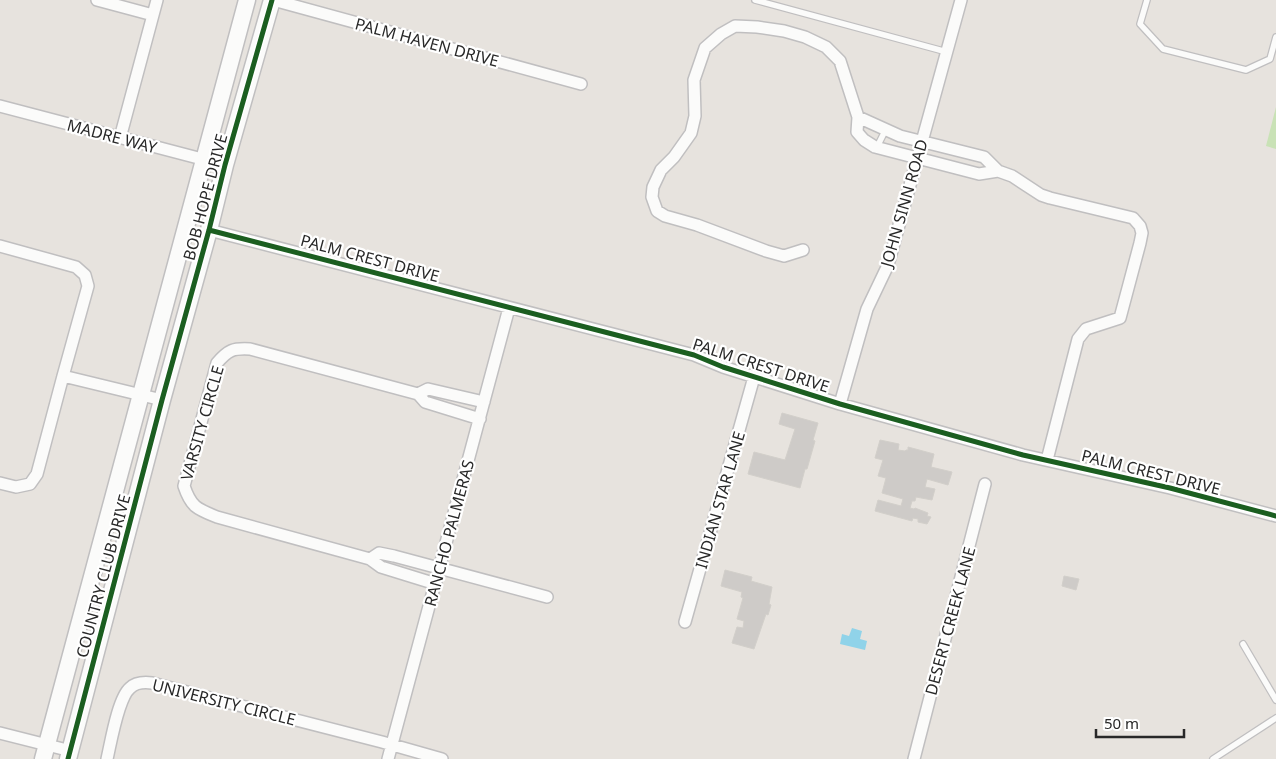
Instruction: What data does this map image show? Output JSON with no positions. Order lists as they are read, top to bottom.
{
  "streets": {
    "main road": ["BOB HOPE DRIVE", "COUNTRY CLUB DRIVE"],
    "street": [
      "PALM HAVEN DRIVE",
      "MADRE WAY",
      "JOHN SINN ROAD",
      "PALM CREST DRIVE",
      "VARSITY CIRCLE",
      "INDIAN STAR LANE",
      "RANCHO PALMERAS",
      "DESERT CREEK LANE",
      "UNIVERSITY CIRCLE"
    ]
  },
  "crossings": [
    ["PALM HAVEN DRIVE", "BOB HOPE DRIVE"],
    ["MADRE WAY", "BOB HOPE DRIVE"],
    ["BOB HOPE DRIVE", "PALM CREST DRIVE"],
    ["BOB HOPE DRIVE", "COUNTRY CLUB DRIVE"],
    ["JOHN SINN ROAD", "PALM CREST DRIVE"],
    ["PALM CREST DRIVE", "INDIAN STAR LANE"],
    ["PALM CREST DRIVE", "RANCHO PALMERAS"],
    ["VARSITY CIRCLE", "RANCHO PALMERAS"],
    ["RANCHO PALMERAS", "UNIVERSITY CIRCLE"]
  ],
  "scale_bar": "50 m"
}
